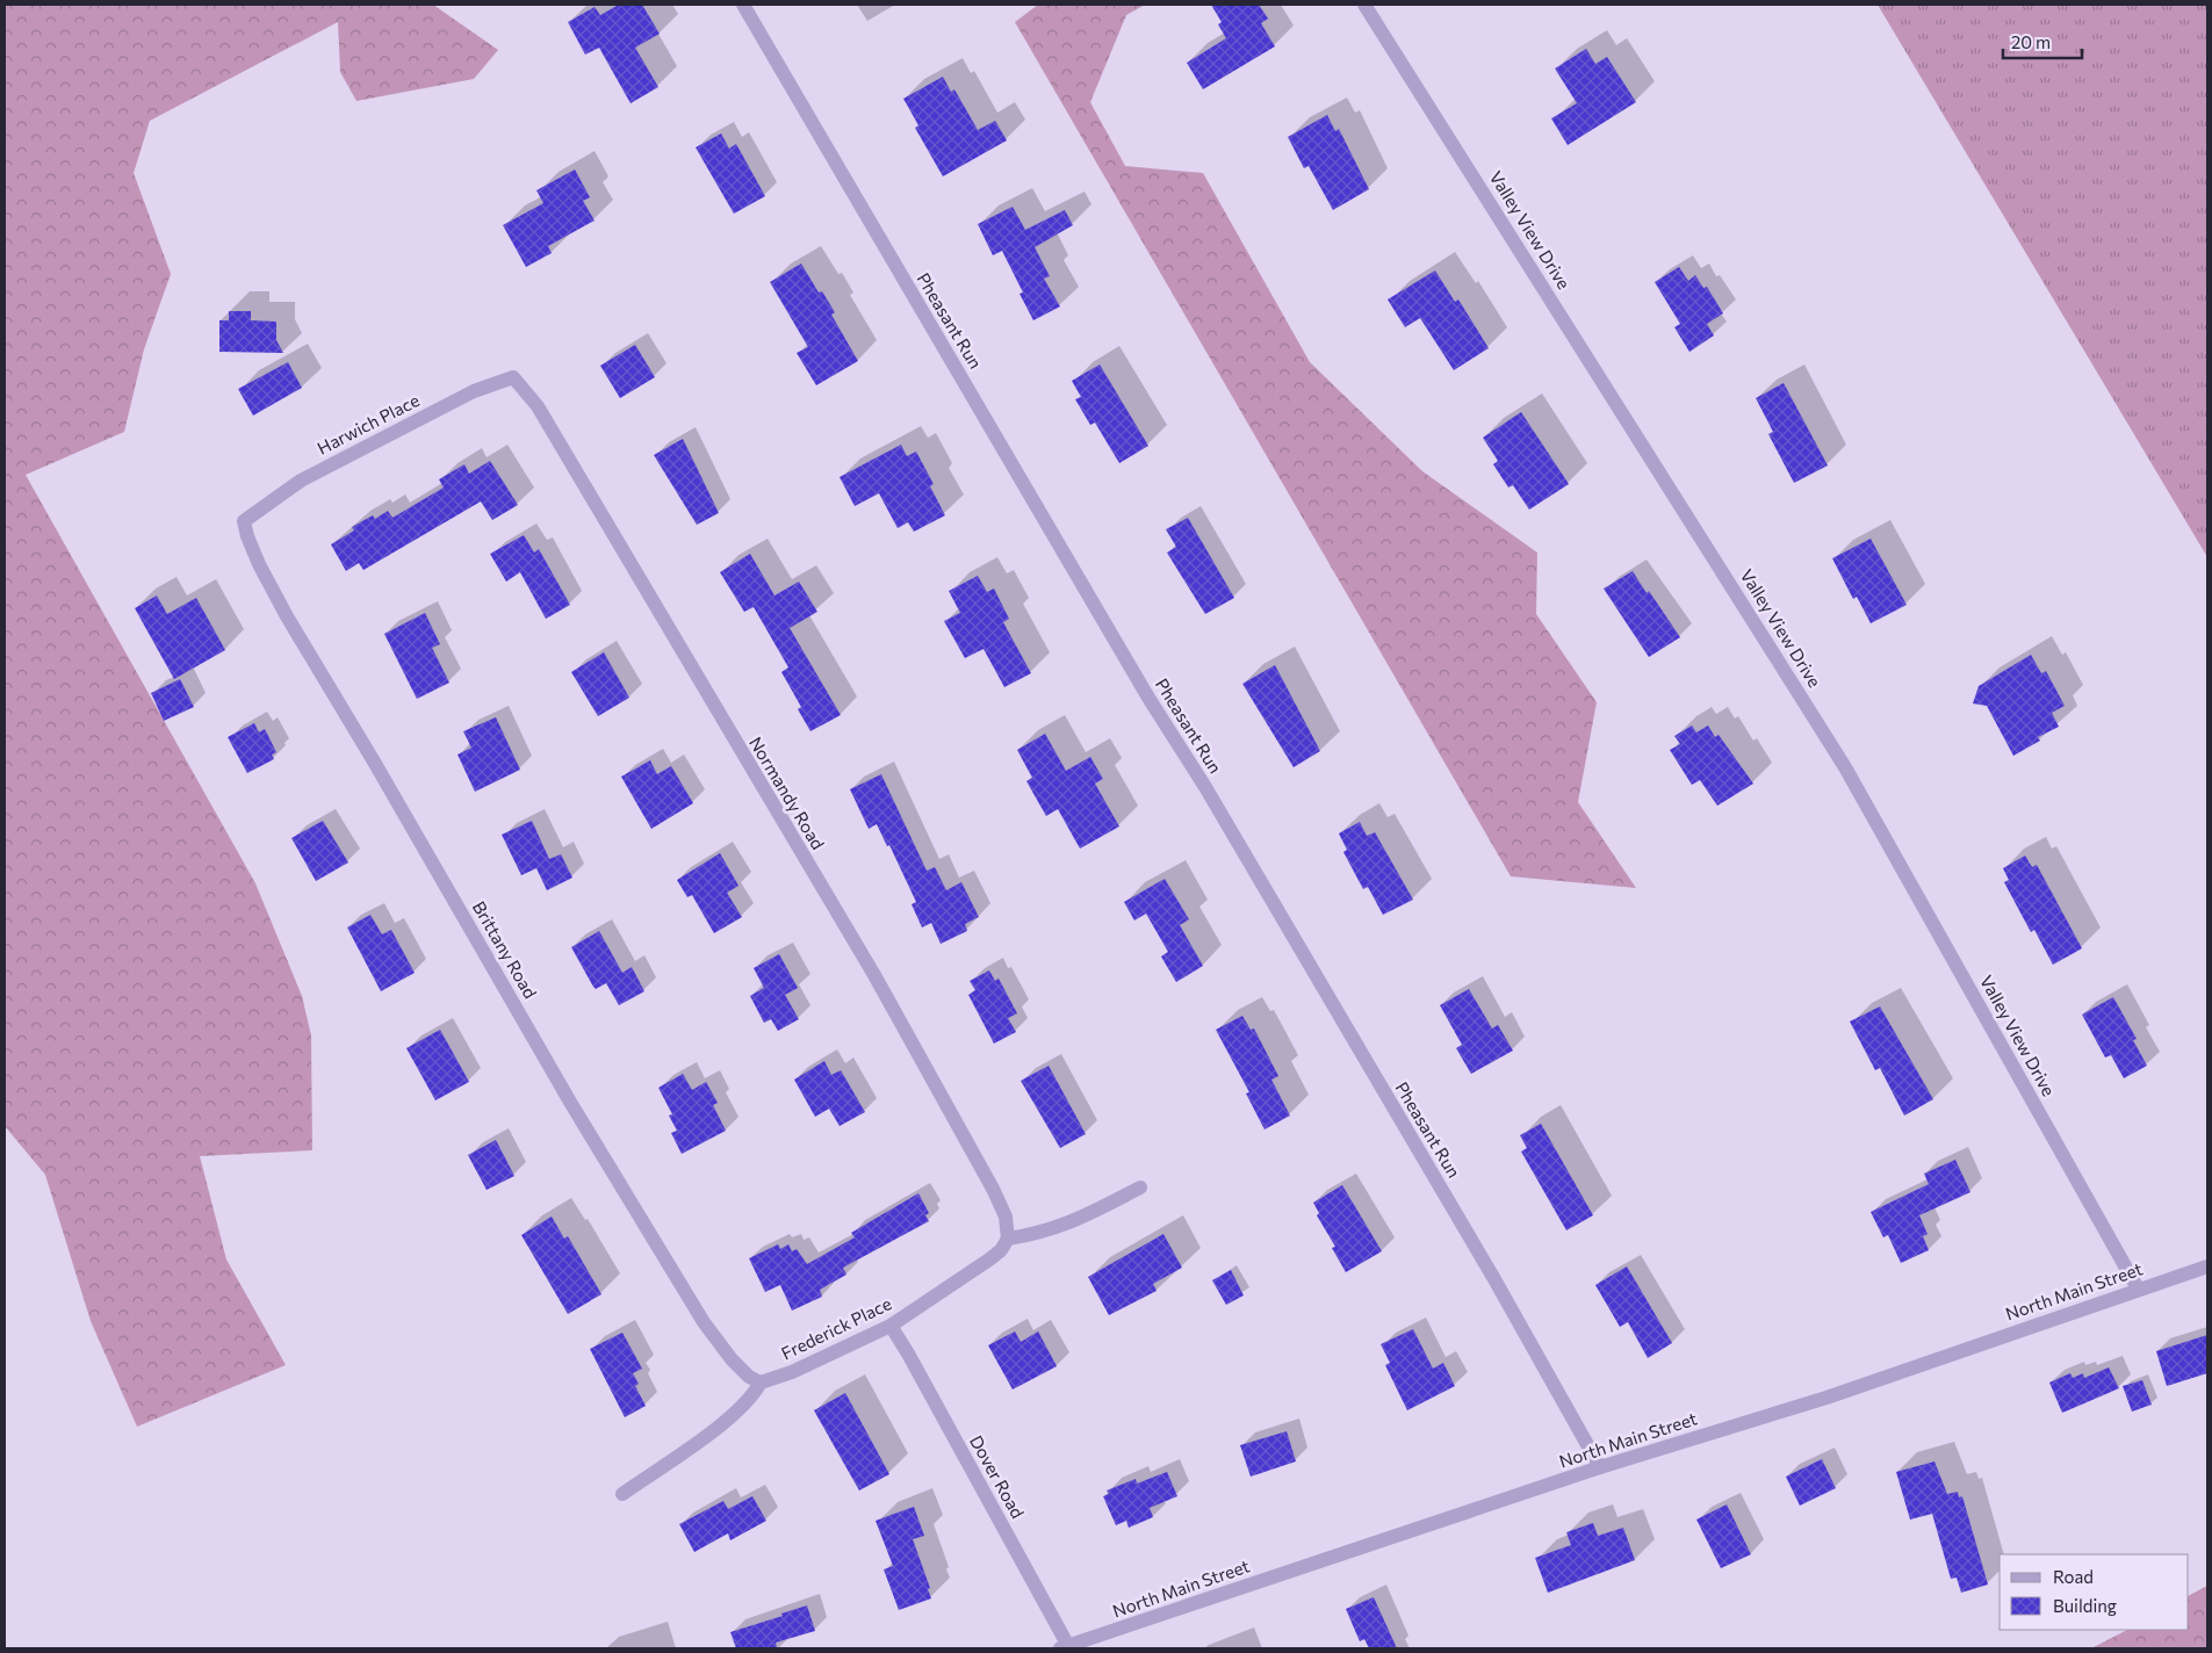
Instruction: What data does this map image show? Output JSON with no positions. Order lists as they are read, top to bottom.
{
  "streets": {
    "street": [
      "Valley View Drive",
      "Pheasant Run",
      "Harwich Place",
      "Normandy Road",
      "Brittany Road",
      "North Main Street",
      "Frederick Place",
      "Dover Road"
    ]
  },
  "crossings": [
    ["Valley View Drive", "North Main Street"],
    ["Pheasant Run", "North Main Street"],
    ["Harwich Place", "Normandy Road"],
    ["Harwich Place", "Brittany Road"],
    ["Normandy Road", "Frederick Place"],
    ["Brittany Road", "Frederick Place"],
    ["North Main Street", "Dover Road"],
    ["Frederick Place", "Dover Road"]
  ],
  "legend": ["Road", "Building"],
  "scale_bar": "20 m"
}
